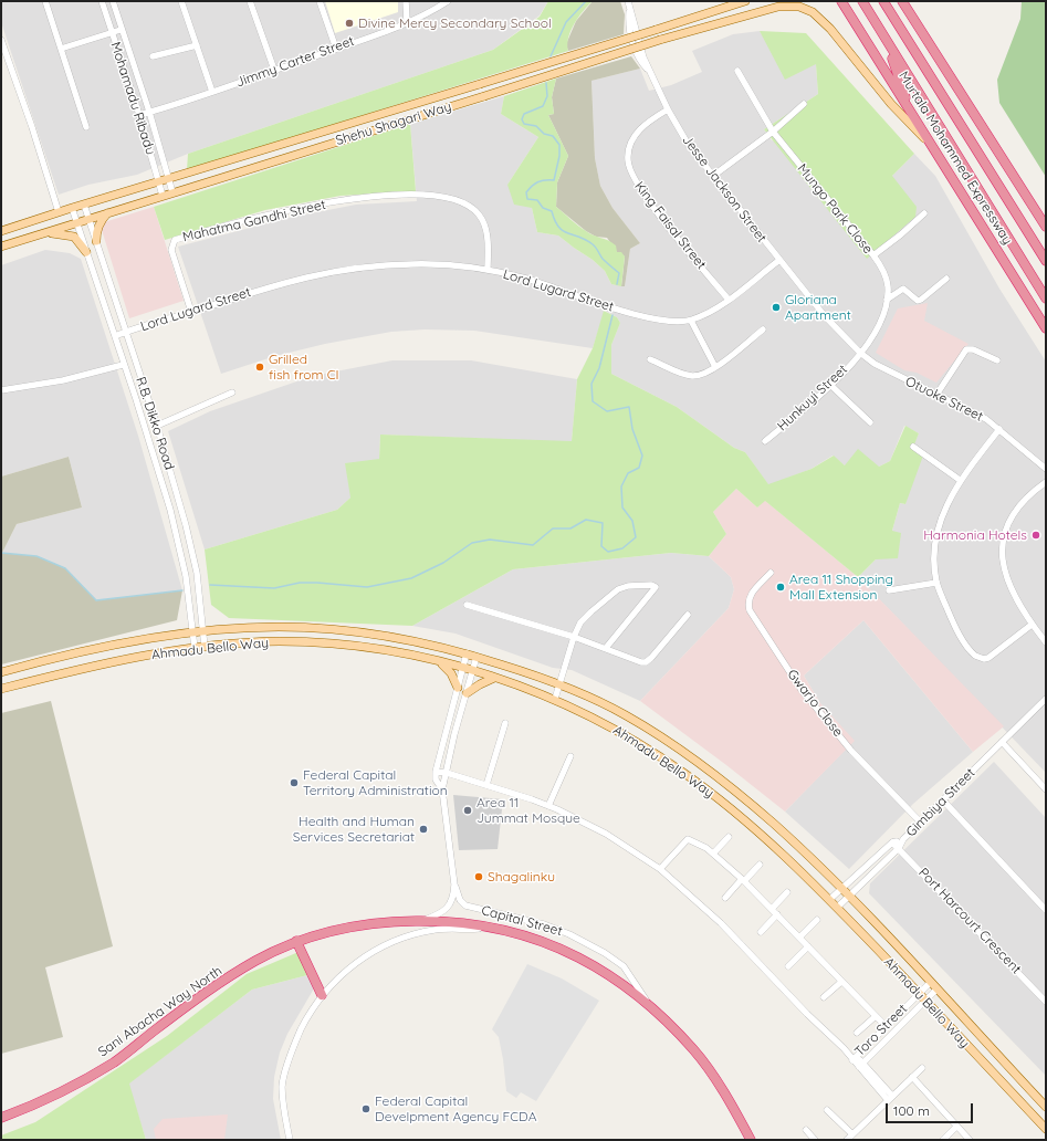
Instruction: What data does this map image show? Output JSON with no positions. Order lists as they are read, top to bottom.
{
  "streets": {
    "highway": ["Murtala Mohammed Expressway", "Sani Abacha Way North"],
    "main road": ["Shehu Shagari Way", "Ahmadu Bello Way"],
    "street": [
      "Jimmy Carter Street",
      "Mohamadu Ribadu",
      "Jesse Jackson Street",
      "Mungo Park Close",
      "Mahatma Gandhi Street",
      "King Faisal Street",
      "Lord Lugard Street",
      "Hunkuyi Street",
      "Otuoke Street",
      "R.B. Dikko Road",
      "Gwarjo Close",
      "Gimbiya Street",
      "Capital Street",
      "Port Harcourt Crescent",
      "Toro Street"
    ]
  },
  "crossings": [
    ["Jimmy Carter Street", "Mohamadu Ribadu"],
    ["Mohamadu Ribadu", "Shehu Shagari Way"],
    ["Shehu Shagari Way", "Murtala Mohammed Expressway"],
    ["Shehu Shagari Way", "R.B. Dikko Road"],
    ["Jesse Jackson Street", "Mungo Park Close"],
    ["Jesse Jackson Street", "King Faisal Street"],
    ["Jesse Jackson Street", "Lord Lugard Street"],
    ["Jesse Jackson Street", "Hunkuyi Street"],
    ["Jesse Jackson Street", "Otuoke Street"],
    ["Mungo Park Close", "Hunkuyi Street"],
    ["Mungo Park Close", "Otuoke Street"],
    ["Mahatma Gandhi Street", "Lord Lugard Street"],
    ["King Faisal Street", "Lord Lugard Street"],
    ["Lord Lugard Street", "R.B. Dikko Road"],
    ["Hunkuyi Street", "Otuoke Street"],
    ["R.B. Dikko Road", "Ahmadu Bello Way"],
    ["Ahmadu Bello Way", "Gimbiya Street"],
    ["Ahmadu Bello Way", "Capital Street"],
    ["Ahmadu Bello Way", "Toro Street"],
    ["Gwarjo Close", "Gimbiya Street"],
    ["Gimbiya Street", "Port Harcourt Crescent"],
    ["Capital Street", "Sani Abacha Way North"]
  ],
  "places": [
    "Divine Mercy Secondary School",
    "Gloriana Apartment",
    "Grilled fish from CI",
    "Harmonia Hotels",
    "Area 11 Shopping Mall Extension",
    "Federal Capital Territory Administration",
    "Area 11 Jummat Mosque",
    "Health and Human Services Secretariat",
    "Shagalinku",
    "Federal Capital Develpment Agency FCDA"
  ],
  "scale_bar": "100 m"
}
